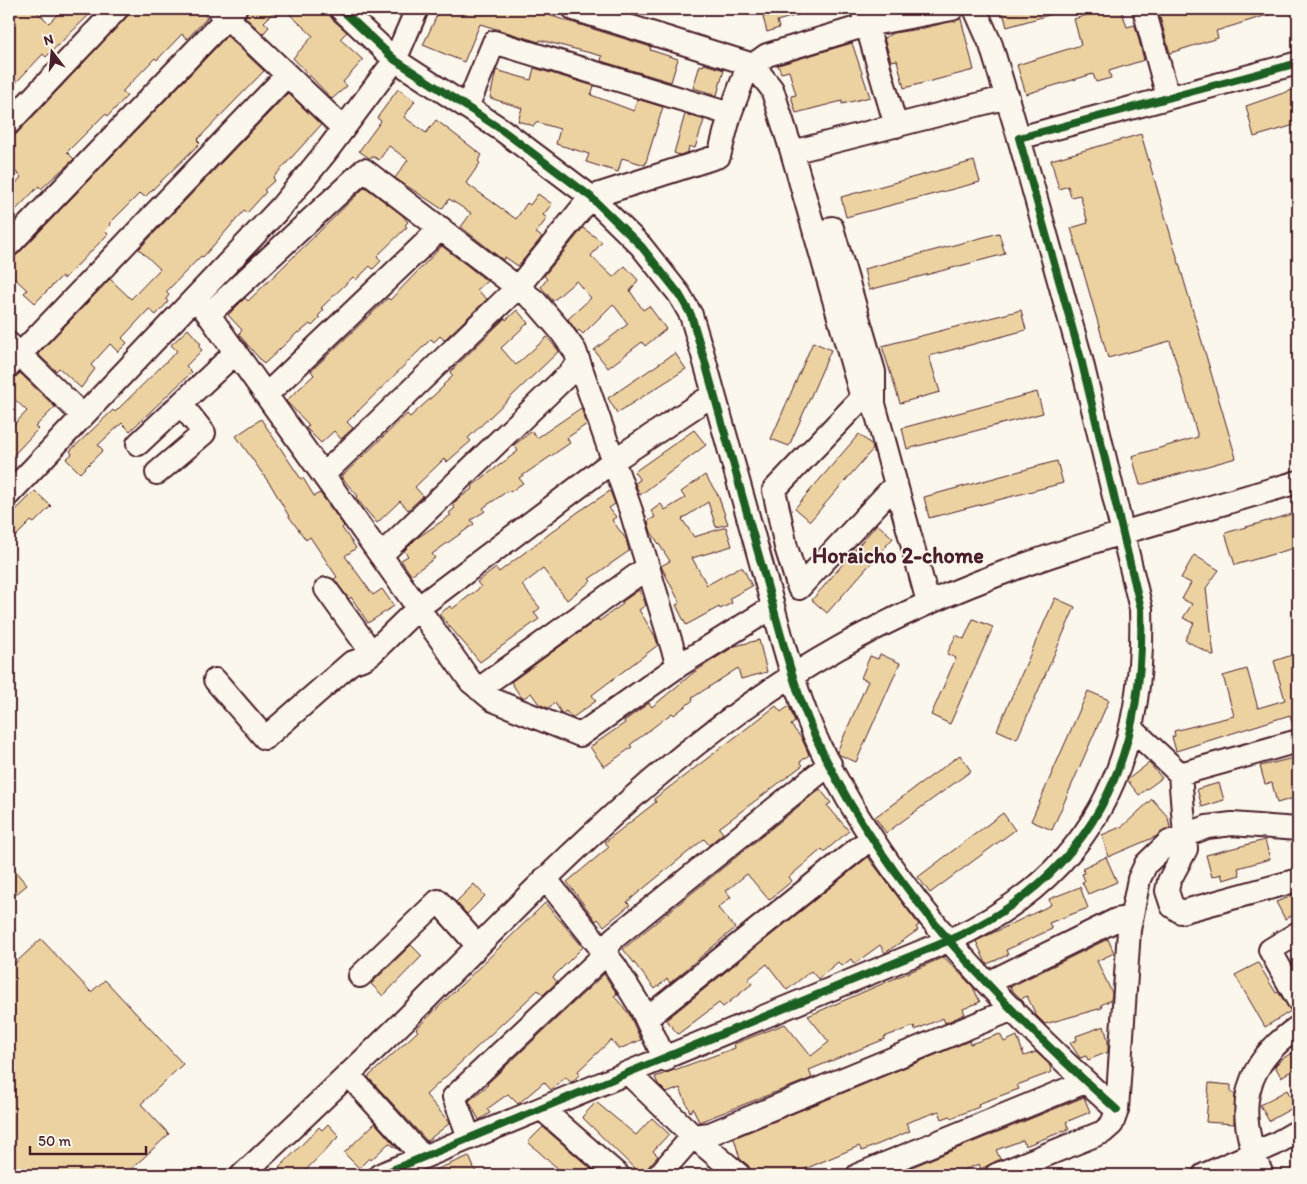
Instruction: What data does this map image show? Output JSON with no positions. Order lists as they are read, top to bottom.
{
  "districts": ["Horaicho 2-chome"],
  "scale_bar": "50 m",
  "north": "top"
}
